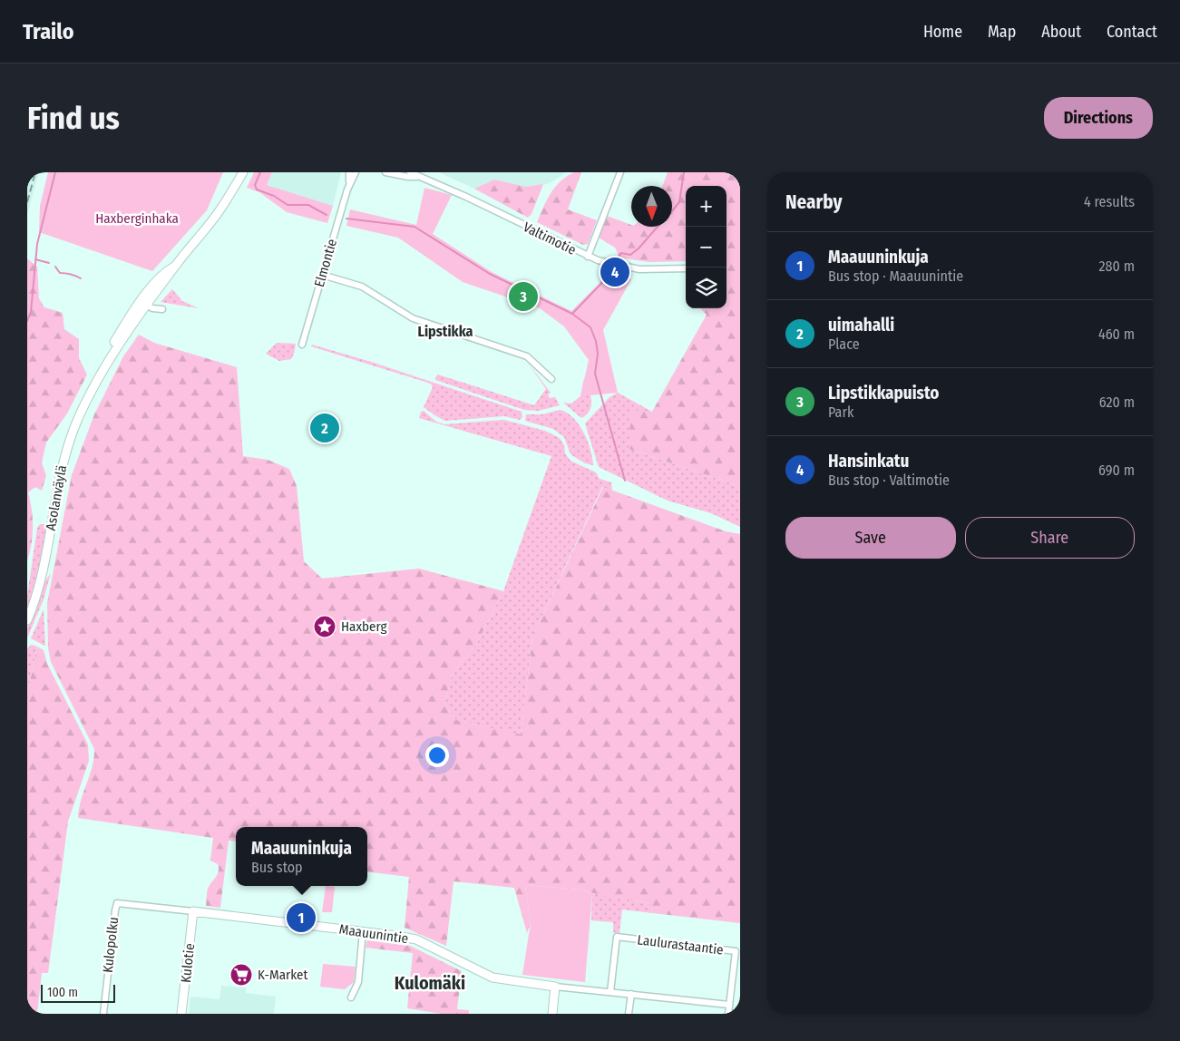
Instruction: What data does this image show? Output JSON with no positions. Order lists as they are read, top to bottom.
{
  "streets": {
    "main road": ["Asolanväylä", "Maauunintie", "Kulotie"],
    "street": [
      "Valtimotie",
      "Elmontie",
      "Kulopolku",
      "Laulurastaantie"
    ]
  },
  "crossings": [
    ["Maauunintie", "Kulopolku"],
    ["Maauunintie", "Laulurastaantie"],
    ["Maauunintie", "Kulotie"]
  ],
  "districts": ["Lipstikka", "Kulomäki"],
  "parks": ["Haxberginhaka"],
  "places": {
    "place": ["Haxberg"],
    "supermarket": ["K-Market"]
  },
  "scale_bar": "100 m",
  "north": "bottom",
  "page": {
    "header": "Trailo",
    "nav": [
      "Home",
      "Map",
      "About",
      "Contact"
    ],
    "buttons": [
      "Directions",
      ["Save", "Share"]
    ],
    "title": "Find us",
    "heading": ["Nearby", "4 results"],
    "map_buttons": ["+", "−"],
    "list": [
      {
        "mark": "1",
        "name": "Maauuninkuja",
        "note": "Bus stop · Maauunintie",
        "value": "280 m"
      },
      {
        "mark": "2",
        "name": "uimahalli",
        "note": "Place",
        "value": "460 m"
      },
      {
        "mark": "3",
        "name": "Lipstikkapuisto",
        "note": "Park",
        "value": "620 m"
      },
      {
        "mark": "4",
        "name": "Hansinkatu",
        "note": "Bus stop · Valtimotie",
        "value": "690 m"
      }
    ],
    "pins": [
      "4",
      "3",
      "2",
      "1"
    ],
    "popup": ["Maauuninkuja", "Bus stop"],
    "scale": "100 m"
  }
}
